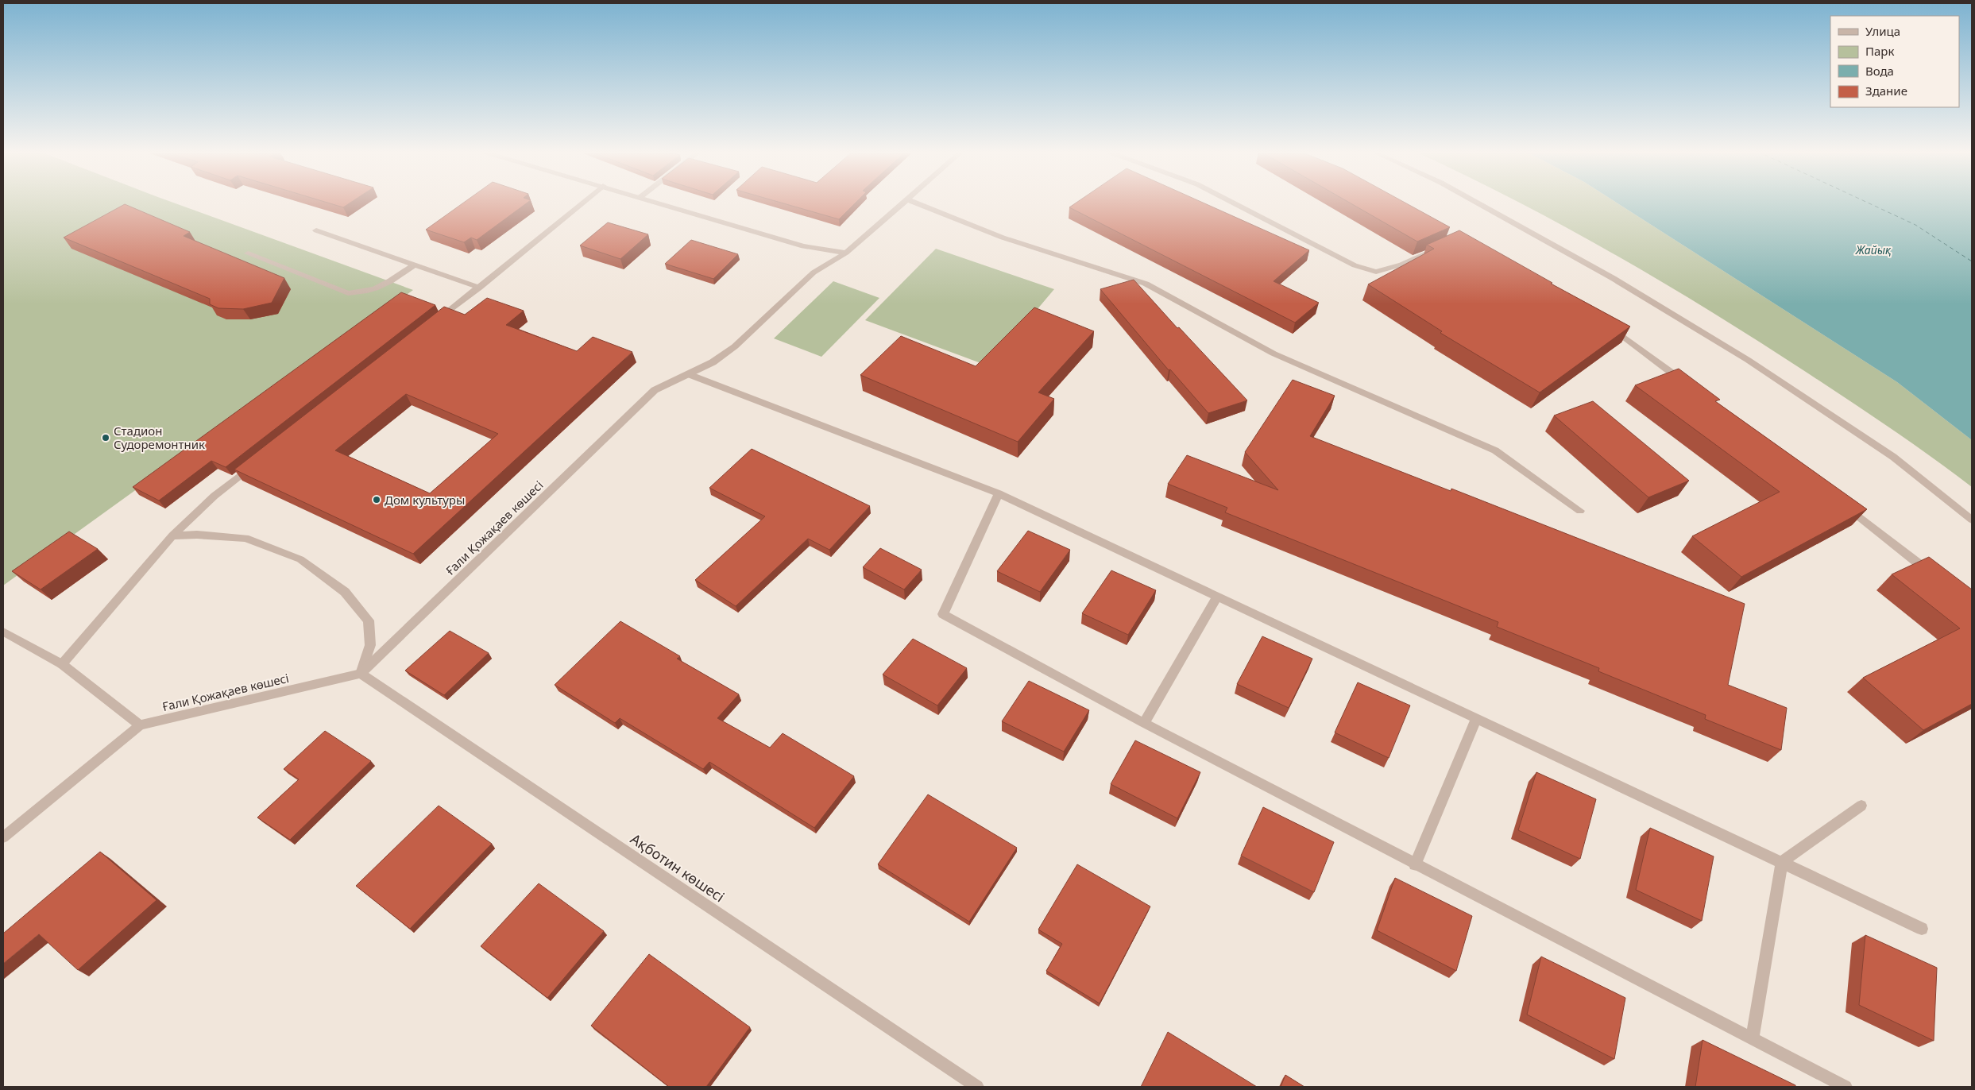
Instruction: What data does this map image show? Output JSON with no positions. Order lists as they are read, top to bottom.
{
  "streets": {
    "street": ["Ғали Қожақаев көшесі", "Ақботин көшесі"]
  },
  "crossings": [
    ["Ғали Қожақаев көшесі", "Ақботин көшесі"]
  ],
  "water": ["Жайық"],
  "places": ["Стадион Судоремонтник", "Дом культуры"],
  "legend": [
    "Улица",
    "Парк",
    "Вода",
    "Здание"
  ]
}
